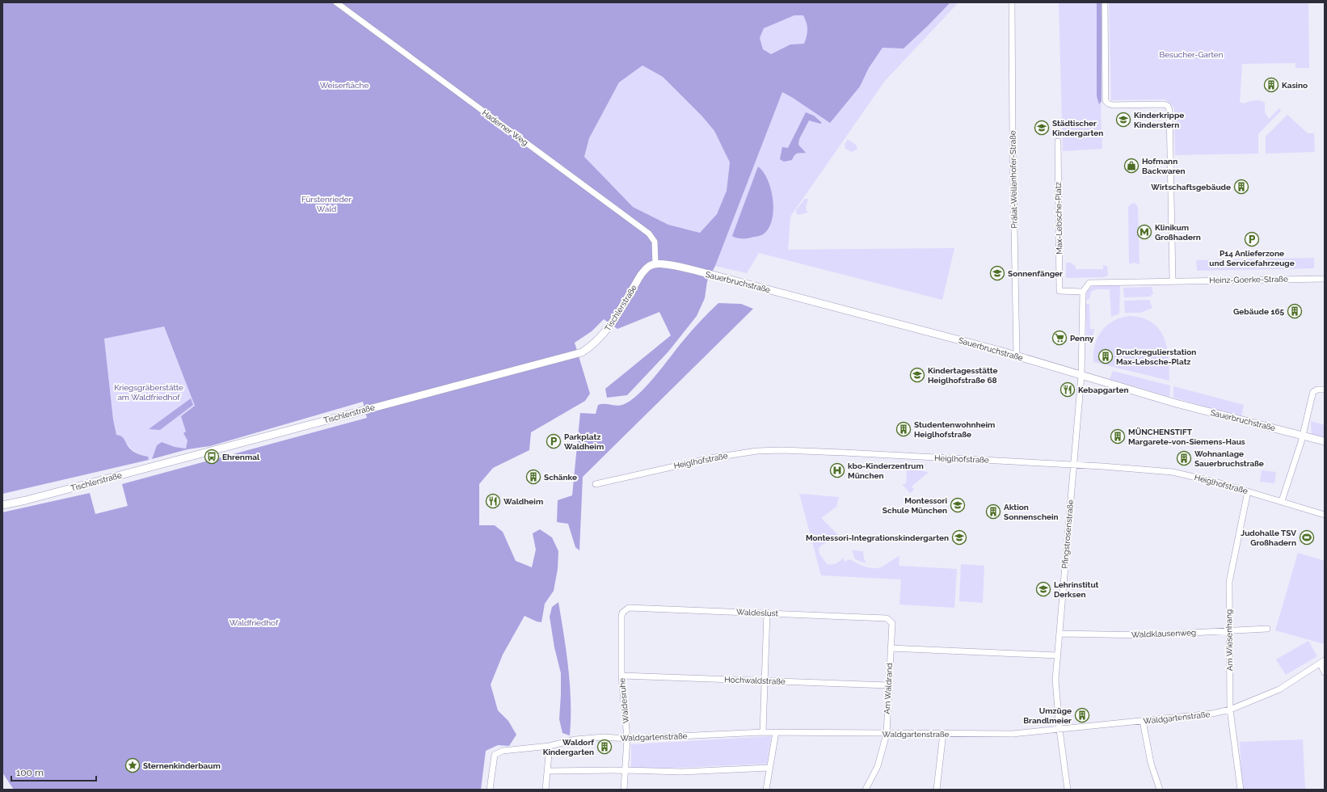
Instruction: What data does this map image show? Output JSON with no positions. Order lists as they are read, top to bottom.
{
  "streets": {
    "street": [
      "Haderner Weg",
      "Prälat-Wellenhofer-Straße",
      "Max-Lebsche-Platz",
      "Heinz-Goerke-Straße",
      "Sauerbruchstraße",
      "Tischlerstraße",
      "Heiglhofstraße",
      "Pfingstrosenstraße",
      "Waldeslust",
      "Waldklausenweg",
      "Am Wiesenhang",
      "Hochwaldstraße",
      "Am Waldrand",
      "Waldesruhe",
      "Waldgartenstraße"
    ]
  },
  "crossings": [
    ["Haderner Weg", "Sauerbruchstraße"],
    ["Haderner Weg", "Tischlerstraße"],
    ["Prälat-Wellenhofer-Straße", "Sauerbruchstraße"],
    ["Sauerbruchstraße", "Tischlerstraße"],
    ["Sauerbruchstraße", "Pfingstrosenstraße"],
    ["Heiglhofstraße", "Pfingstrosenstraße"],
    ["Heiglhofstraße", "Am Wiesenhang"],
    ["Pfingstrosenstraße", "Waldklausenweg"],
    ["Pfingstrosenstraße", "Waldgartenstraße"],
    ["Waldeslust", "Am Waldrand"],
    ["Waldeslust", "Waldesruhe"],
    ["Waldklausenweg", "Am Wiesenhang"],
    ["Am Wiesenhang", "Waldgartenstraße"],
    ["Hochwaldstraße", "Am Waldrand"],
    ["Hochwaldstraße", "Waldesruhe"],
    ["Am Waldrand", "Waldgartenstraße"],
    ["Waldesruhe", "Waldgartenstraße"]
  ],
  "parks": [
    "Besucher-Garten",
    "Weiserfläche",
    "Fürstenrieder Wald",
    "Kriegsgräberstätte am Waldfriedhof",
    "Waldfriedhof"
  ],
  "places": {
    "building": [
      "Kasino",
      "Wirtschaftsgebäude",
      "Gebäude 165",
      "Druckregulierstation Max-Lebsche-Platz",
      "Studentenwohnheim Heiglhofstraße",
      "MÜNCHENSTIFT Margarete-von-Siemens-Haus",
      "Wohnanlage Sauerbruchstraße",
      "Schänke",
      "Aktion Sonnenschein",
      "Umzüge Brandlmeier",
      "Waldorf Kindergarten"
    ],
    "school or university": [
      "Kinderkrippe Kinderstern",
      "Städtischer Kindergarten",
      "Sonnenfänger",
      "Kindertagesstätte Heiglhofstraße 68",
      "Montessori Schule München",
      "Montessori-Integrationskindergarten",
      "Lehrinstitut Derksen"
    ],
    "shop": ["Hofmann Backwaren"],
    "metro station": ["Klinikum Großhadern"],
    "parking": ["P14 Anlieferzone und Servicefahrzeuge", "Parkplatz Waldheim"],
    "supermarket": ["Penny"],
    "restaurant": ["Kebapgarten", "Waldheim"],
    "bus stop": ["Ehrenmal"],
    "hospital": ["kbo-Kinderzentrum München"],
    "sports": ["Judohalle TSV Großhadern"],
    "place": ["Sternenkinderbaum"]
  },
  "scale_bar": "100 m"
}
